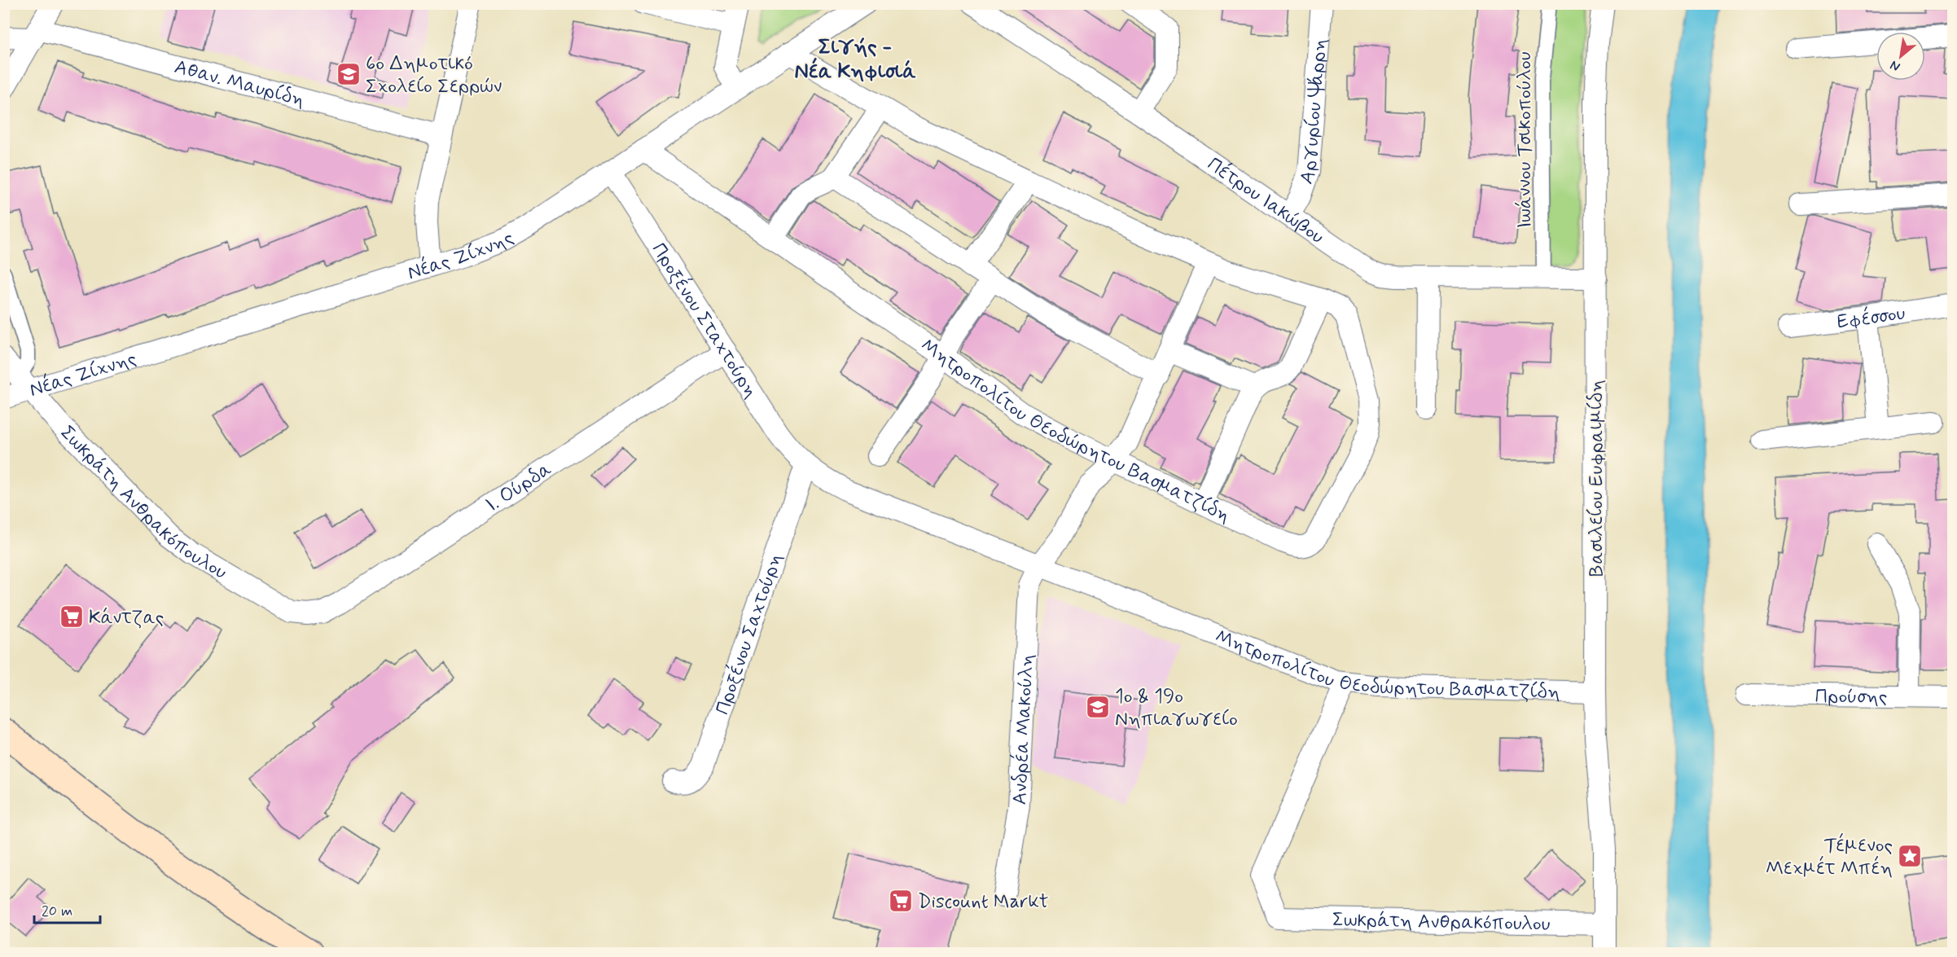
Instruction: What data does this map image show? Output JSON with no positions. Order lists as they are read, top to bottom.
{
  "streets": {
    "street": [
      "Αθαν. Μαυρίδη",
      "Αργυρίου Ψάρρη",
      "Ιωάννου Τσικοπούλου",
      "Πέτρου Ιακώβου",
      "Νέας Ζίχνης",
      "Εφέσσου",
      "Προξένου Σταχτούρη",
      "Μητροπολίτου Θεοδώρητου Βασματζίδη",
      "Βασιλείου Ευφραιμίδη",
      "Ι. Ούρδα",
      "Σωκράτη Ανθρακόπουλου",
      "Προξένου Σαχτούρη",
      "Προύσης",
      "Ανδρέα Μακούλη"
    ]
  },
  "crossings": [
    ["Αργυρίου Ψάρρη", "Πέτρου Ιακώβου"],
    ["Ιωάννου Τσικοπούλου", "Πέτρου Ιακώβου"],
    ["Πέτρου Ιακώβου", "Βασιλείου Ευφραιμίδη"],
    ["Νέας Ζίχνης", "Προξένου Σταχτούρη"],
    ["Νέας Ζίχνης", "Μητροπολίτου Θεοδώρητου Βασματζίδη"],
    ["Νέας Ζίχνης", "Σωκράτη Ανθρακόπουλου"],
    ["Προξένου Σταχτούρη", "Μητροπολίτου Θεοδώρητου Βασματζίδη"],
    ["Προξένου Σταχτούρη", "Ι. Ούρδα"],
    ["Προξένου Σταχτούρη", "Προξένου Σαχτούρη"],
    ["Μητροπολίτου Θεοδώρητου Βασματζίδη", "Βασιλείου Ευφραιμίδη"],
    ["Μητροπολίτου Θεοδώρητου Βασματζίδη", "Σωκράτη Ανθρακόπουλου"],
    ["Μητροπολίτου Θεοδώρητου Βασματζίδη", "Προξένου Σαχτούρη"],
    ["Μητροπολίτου Θεοδώρητου Βασματζίδη", "Ανδρέα Μακούλη"],
    ["Βασιλείου Ευφραιμίδη", "Σωκράτη Ανθρακόπουλου"],
    ["Ι. Ούρδα", "Σωκράτη Ανθρακόπουλου"]
  ],
  "districts": ["Σιγής - Νέα Κηφισιά"],
  "places": {
    "school or university": ["6ο Δημοτικό Σχολείο Σερρών", "1ο & 19ο Νηπιαγωγείο"],
    "supermarket": ["Κάντζας", "Discount Markt"],
    "place": ["Τέμενος Μεχμέτ Μπέη"]
  },
  "scale_bar": "20 m",
  "north": "bottom left"
}
